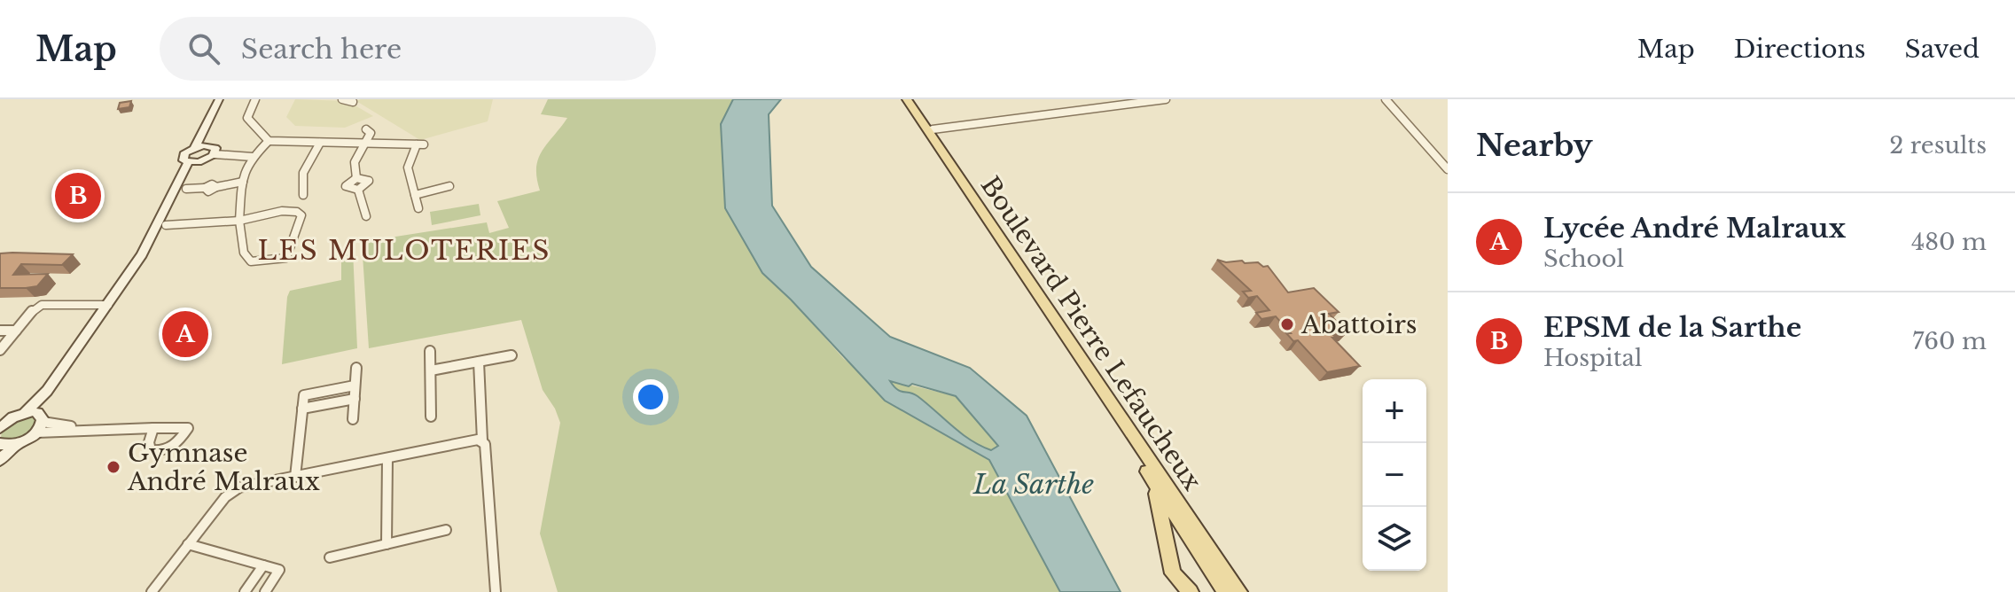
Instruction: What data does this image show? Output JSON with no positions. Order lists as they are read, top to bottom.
{
  "streets": {
    "main road": ["Boulevard Pierre Lefaucheux"]
  },
  "districts": ["LES MULOTERIES"],
  "water": ["La Sarthe"],
  "places": ["Abattoirs", "Gymnase André Malraux"],
  "page": {
    "header": "Map",
    "search": "Search here",
    "nav": ["Map", "Directions", "Saved"],
    "heading": ["Nearby", "2 results"],
    "pins": ["B", "A"],
    "list": [
      {
        "mark": "A",
        "name": "Lycée André Malraux",
        "note": "School",
        "value": "480 m"
      },
      {
        "mark": "B",
        "name": "EPSM de la Sarthe",
        "note": "Hospital",
        "value": "760 m"
      }
    ],
    "map_buttons": ["+", "−"]
  }
}
